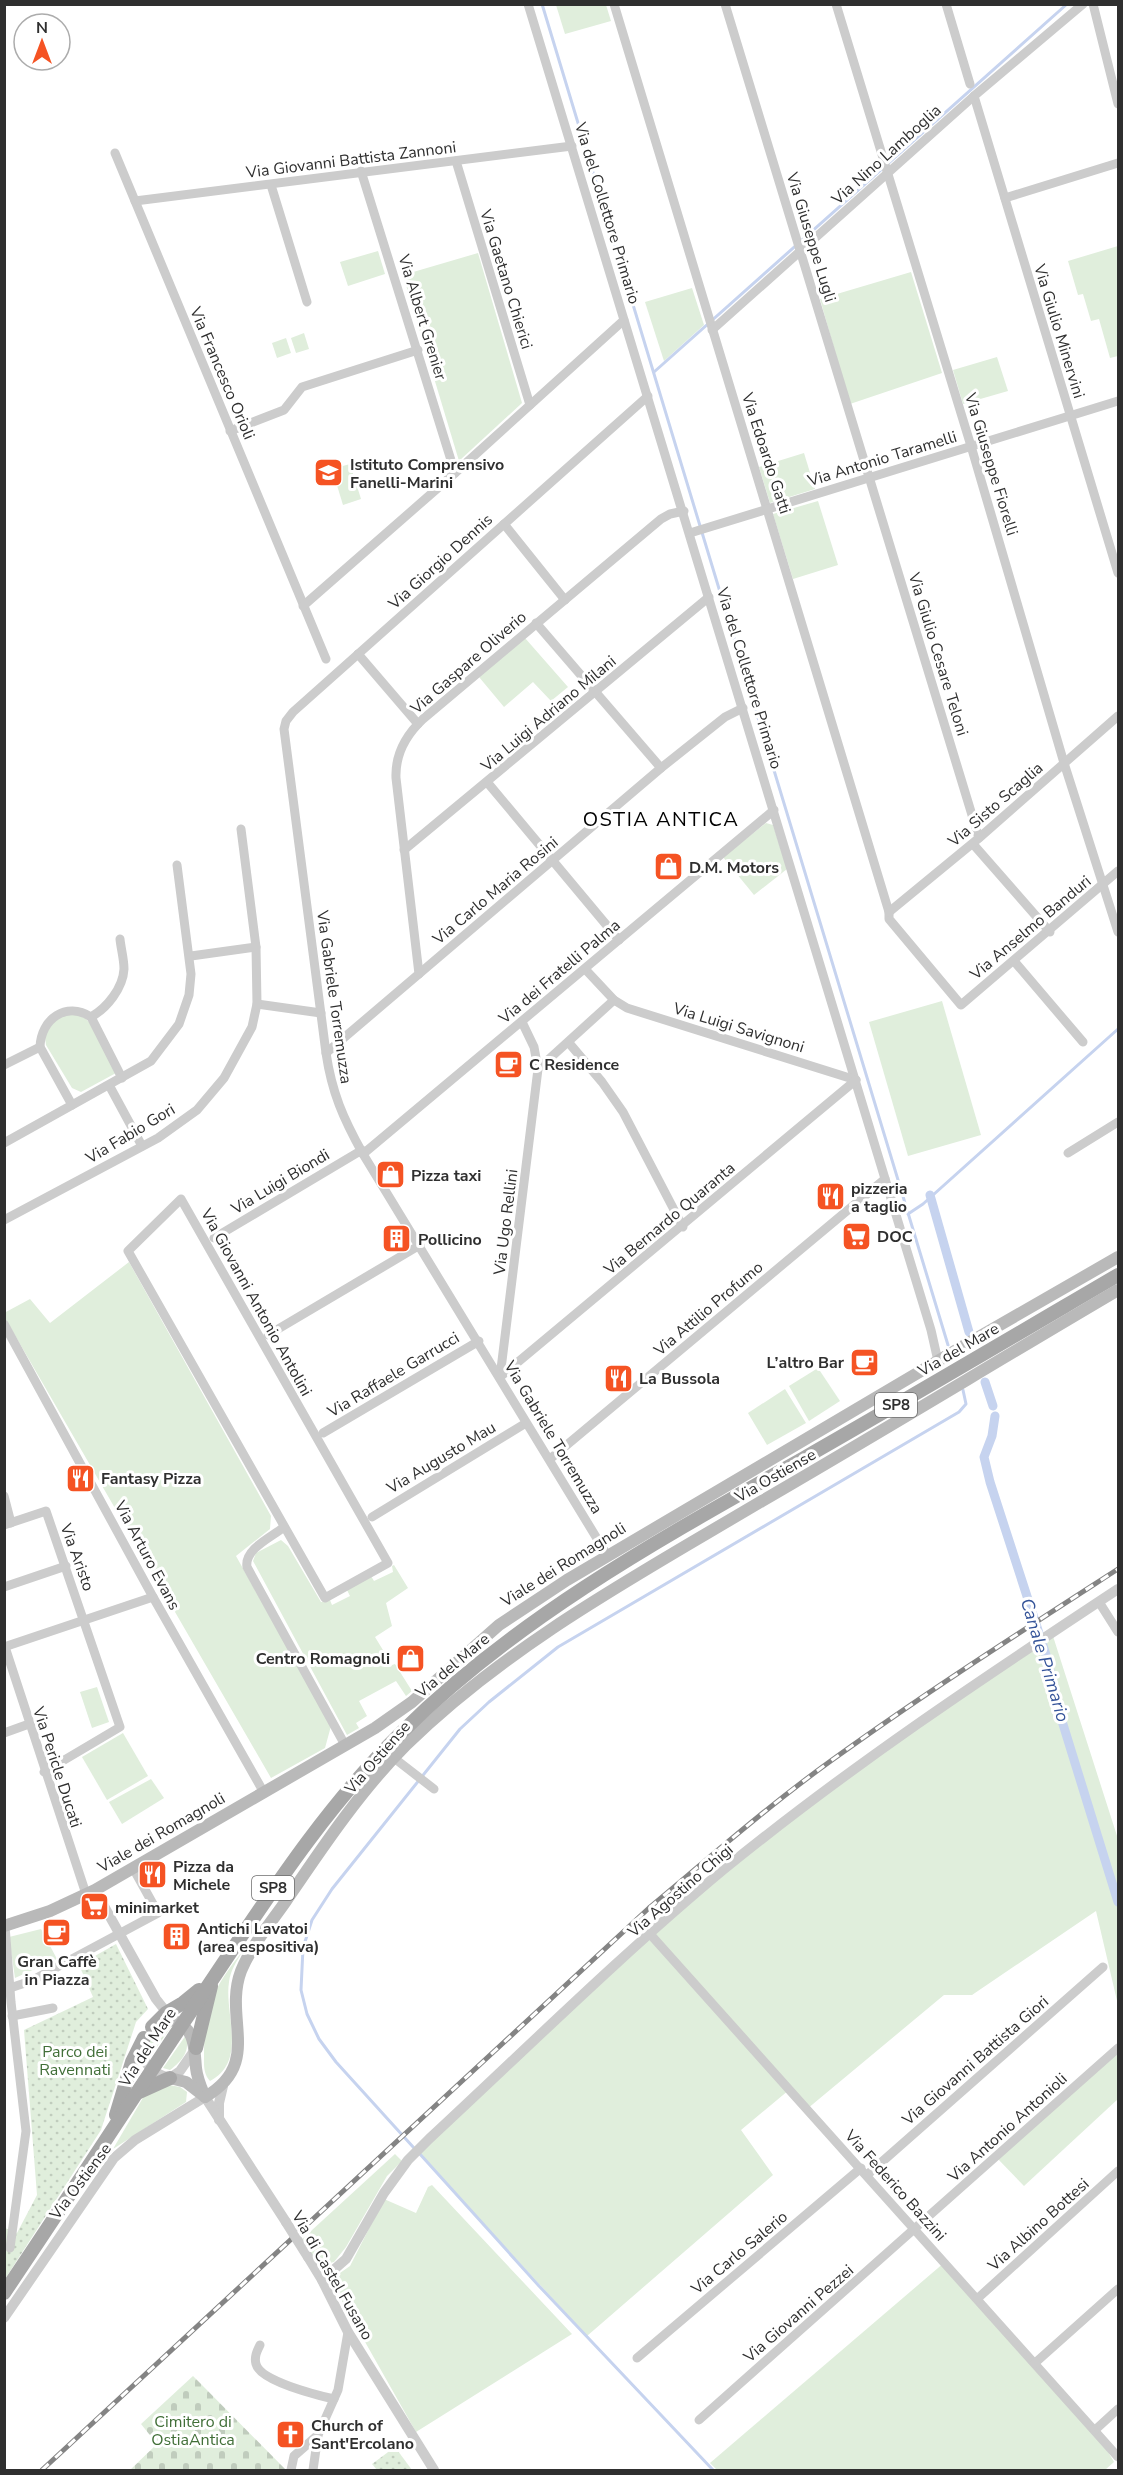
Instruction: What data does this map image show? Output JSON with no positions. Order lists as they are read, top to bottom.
{
  "streets": {
    "main road": [
      "Via del Mare",
      "SP8",
      "Via Ostiense",
      "Viale dei Romagnoli"
    ],
    "street": [
      "Via Nino Lamboglia",
      "Via Giovanni Battista Zannoni",
      "Via del Collettore Primario",
      "Via Giuseppe Lugli",
      "Via Gaetano Chierici",
      "Via Albert Grenier",
      "Via Giulio Minervini",
      "Via Francesco Orioli",
      "Via Edoardo Gatti",
      "Via Antonio Taramelli",
      "Via Giuseppe Fiorelli",
      "Via Giorgio Dennis",
      "Via Giulio Cesare Teloni",
      "Via Gaspare Oliverio",
      "Via Luigi Adriano Milani",
      "Via Sisto Scaglia",
      "Via Carlo Maria Rosini",
      "Via Anselmo Banduri",
      "Via dei Fratelli Palma",
      "Via Gabriele Torremuzza",
      "Via Luigi Savignoni",
      "Via Fabio Gori",
      "Via Luigi Biondi",
      "Via Bernardo Quaranta",
      "Via Ugo Rellini",
      "Via Giovanni Antonio Antolini",
      "Via Attilio Profumo",
      "Via Raffaele Garrucci",
      "Via Augusto Mau",
      "Via Arturo Evans",
      "Via Aristo",
      "Via Pericle Ducati",
      "Via Agostino Chigi",
      "Via Giovanni Battista Giori",
      "Via Antonio Antonioli",
      "Via Federico Bazzini",
      "Via Albino Bottesi",
      "Via Carlo Salerio",
      "Via di Castel Fusano",
      "Via Giovanni Pezzei"
    ]
  },
  "crossings": [
    ["Via Nino Lamboglia", "Via Giuseppe Lugli"],
    ["Via Nino Lamboglia", "Via Giulio Minervini"],
    ["Via Nino Lamboglia", "Via Edoardo Gatti"],
    ["Via Nino Lamboglia", "Via Giuseppe Fiorelli"],
    ["Via Giovanni Battista Zannoni", "Via del Collettore Primario"],
    ["Via Giovanni Battista Zannoni", "Via Gaetano Chierici"],
    ["Via Giovanni Battista Zannoni", "Via Albert Grenier"],
    ["Via Giovanni Battista Zannoni", "Via Francesco Orioli"],
    ["Via del Collettore Primario", "Via Antonio Taramelli"],
    ["Via del Collettore Primario", "Via Giorgio Dennis"],
    ["Via del Collettore Primario", "Via Gaspare Oliverio"],
    ["Via del Collettore Primario", "Via Luigi Adriano Milani"],
    ["Via del Collettore Primario", "Via Carlo Maria Rosini"],
    ["Via del Collettore Primario", "Via dei Fratelli Palma"],
    ["Via del Collettore Primario", "Via Luigi Savignoni"],
    ["Via del Collettore Primario", "Via Bernardo Quaranta"],
    ["Via del Collettore Primario", "Via Attilio Profumo"],
    ["Via del Collettore Primario", "Viale dei Romagnoli"],
    ["Via Giuseppe Lugli", "Via Antonio Taramelli"],
    ["Via Giuseppe Lugli", "Via Giulio Cesare Teloni"],
    ["Via Giulio Minervini", "Via Antonio Taramelli"],
    ["Via Edoardo Gatti", "Via Antonio Taramelli"],
    ["Via Edoardo Gatti", "Via Sisto Scaglia"],
    ["Via Edoardo Gatti", "Via Anselmo Banduri"],
    ["Via Antonio Taramelli", "Via Giuseppe Fiorelli"],
    ["Via Antonio Taramelli", "Via Giulio Cesare Teloni"],
    ["Via Giuseppe Fiorelli", "Via Sisto Scaglia"],
    ["Via Giuseppe Fiorelli", "Via Anselmo Banduri"],
    ["Via Giorgio Dennis", "Via Gabriele Torremuzza"],
    ["Via Giulio Cesare Teloni", "Via Sisto Scaglia"],
    ["Via Gaspare Oliverio", "Via Luigi Adriano Milani"],
    ["Via Gaspare Oliverio", "Via Carlo Maria Rosini"],
    ["Via Carlo Maria Rosini", "Via Gabriele Torremuzza"],
    ["Via dei Fratelli Palma", "Via Gabriele Torremuzza"],
    ["Via dei Fratelli Palma", "Via Luigi Biondi"],
    ["Via Gabriele Torremuzza", "Via Luigi Biondi"],
    ["Via Gabriele Torremuzza", "Via Bernardo Quaranta"],
    ["Via Gabriele Torremuzza", "Via Ugo Rellini"],
    ["Via Gabriele Torremuzza", "Via Attilio Profumo"],
    ["Via Gabriele Torremuzza", "Via Raffaele Garrucci"],
    ["Via Gabriele Torremuzza", "Via Augusto Mau"],
    ["Via Gabriele Torremuzza", "Viale dei Romagnoli"],
    ["Via Luigi Savignoni", "Via Bernardo Quaranta"],
    ["Via Bernardo Quaranta", "Via Ugo Rellini"],
    ["Via Ostiense", "Via di Castel Fusano"],
    ["Via Arturo Evans", "Viale dei Romagnoli"],
    ["Via Aristo", "Via Pericle Ducati"],
    ["Viale dei Romagnoli", "Via Pericle Ducati"],
    ["Via Agostino Chigi", "Via Federico Bazzini"],
    ["Via Agostino Chigi", "Via di Castel Fusano"],
    ["Via Giovanni Battista Giori", "Via Federico Bazzini"],
    ["Via Giovanni Battista Giori", "Via Carlo Salerio"],
    ["Via Antonio Antonioli", "Via Federico Bazzini"],
    ["Via Antonio Antonioli", "Via Giovanni Pezzei"],
    ["Via Federico Bazzini", "Via Albino Bottesi"],
    ["Via Federico Bazzini", "Via Carlo Salerio"],
    ["Via Federico Bazzini", "Via Giovanni Pezzei"]
  ],
  "districts": ["OSTIA ANTICA"],
  "water": ["Canale Primario"],
  "parks": ["Parco dei Ravennati", "Cimitero di OstiaAntica"],
  "places": {
    "school or university": ["Istituto Comprensivo Fanelli-Marini"],
    "shop": ["D.M. Motors", "Pizza taxi", "Centro Romagnoli"],
    "cafe": ["C Residence", "L’altro Bar", "Gran Caffè in Piazza"],
    "restaurant": [
      "pizzeria a taglio",
      "La Bussola",
      "Fantasy Pizza",
      "Pizza da Michele"
    ],
    "supermarket": ["DOC", "minimarket"],
    "building": ["Pollicino", "Antichi Lavatoi (area espositiva)"],
    "church": ["Church of Sant'Ercolano"]
  },
  "north": "top"
}
